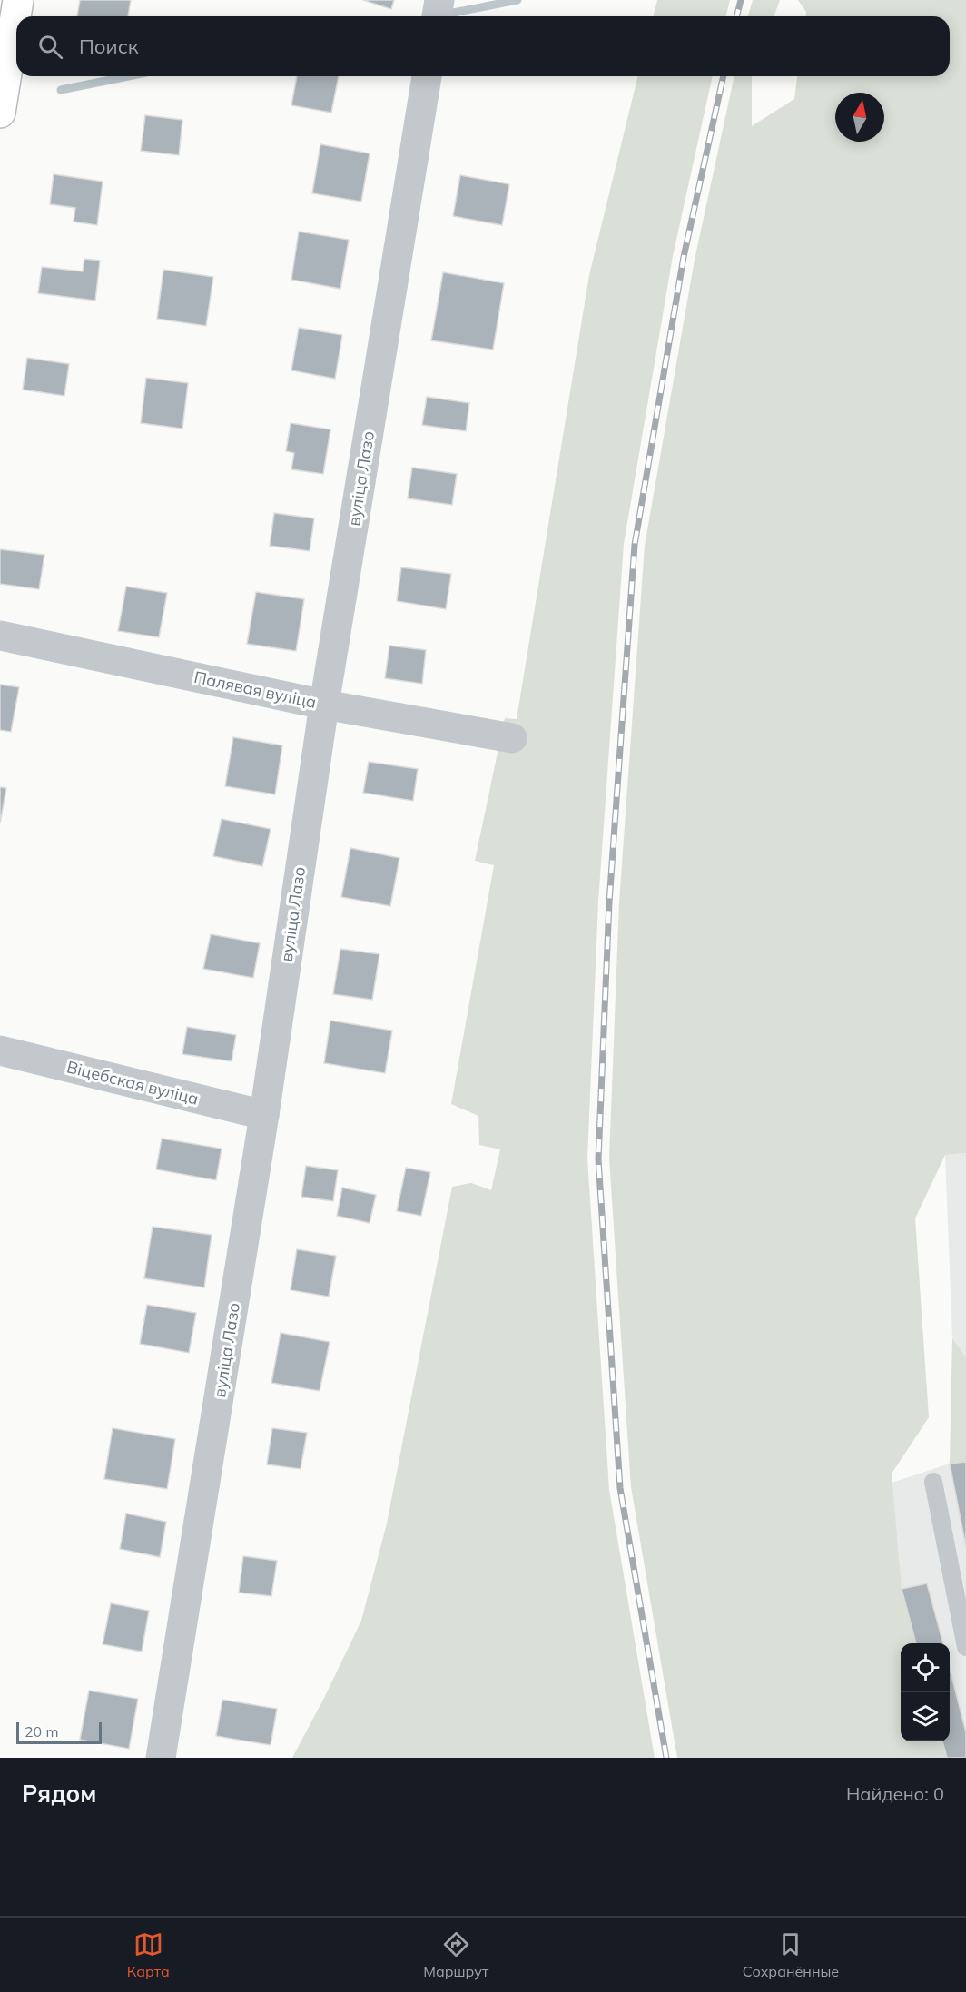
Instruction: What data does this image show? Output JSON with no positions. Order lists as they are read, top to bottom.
{
  "streets": {
    "street": ["вуліца Лазо", "Палявая вуліца", "Віцебская вуліца"]
  },
  "crossings": [
    ["вуліца Лазо", "Палявая вуліца"],
    ["вуліца Лазо", "Віцебская вуліца"]
  ],
  "scale_bar": "20 m",
  "north": "top",
  "page": {
    "search": "Поиск",
    "scale": "20 m",
    "heading": ["Рядом", "Найдено: 0"],
    "nav": ["Карта", "Маршрут", "Сохранённые"]
  }
}
